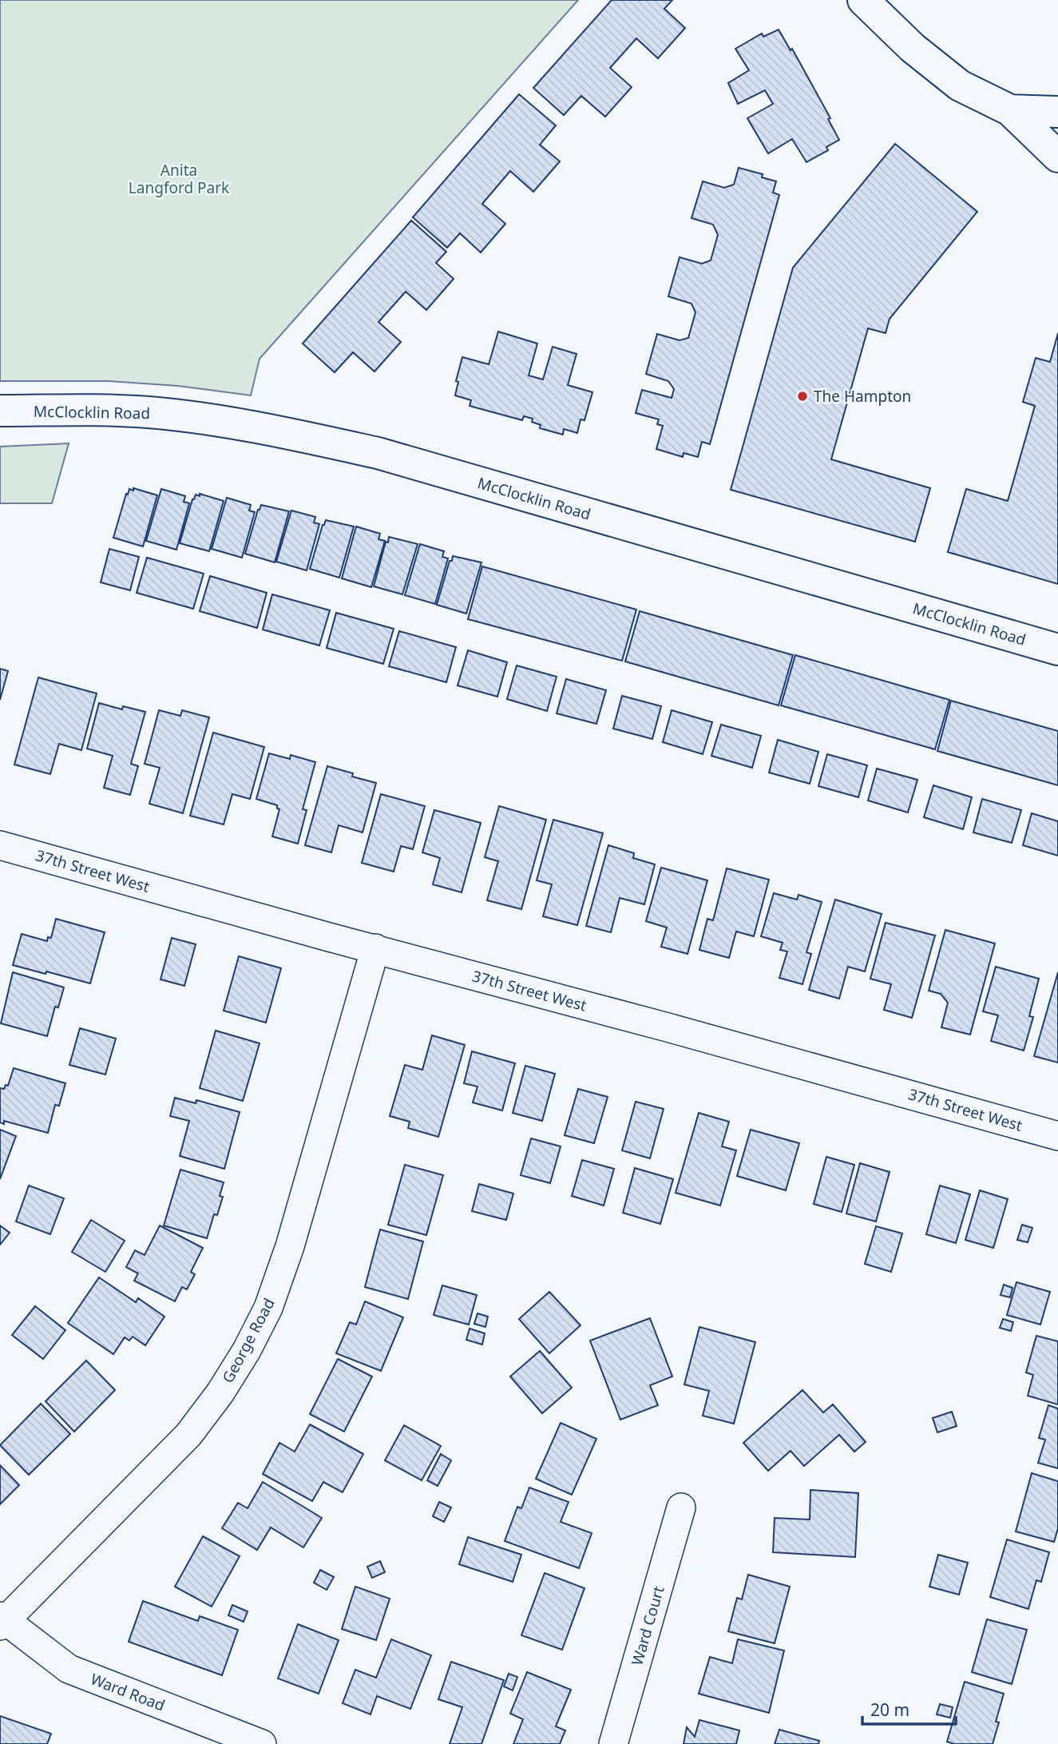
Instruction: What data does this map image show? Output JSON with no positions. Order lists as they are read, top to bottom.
{
  "streets": {
    "street": [
      "McClocklin Road",
      "37th Street West",
      "George Road",
      "Ward Court",
      "Ward Road"
    ]
  },
  "crossings": [
    ["37th Street West", "George Road"],
    ["George Road", "Ward Road"]
  ],
  "parks": ["Anita Langford Park"],
  "places": ["The Hampton"],
  "scale_bar": "20 m"
}
